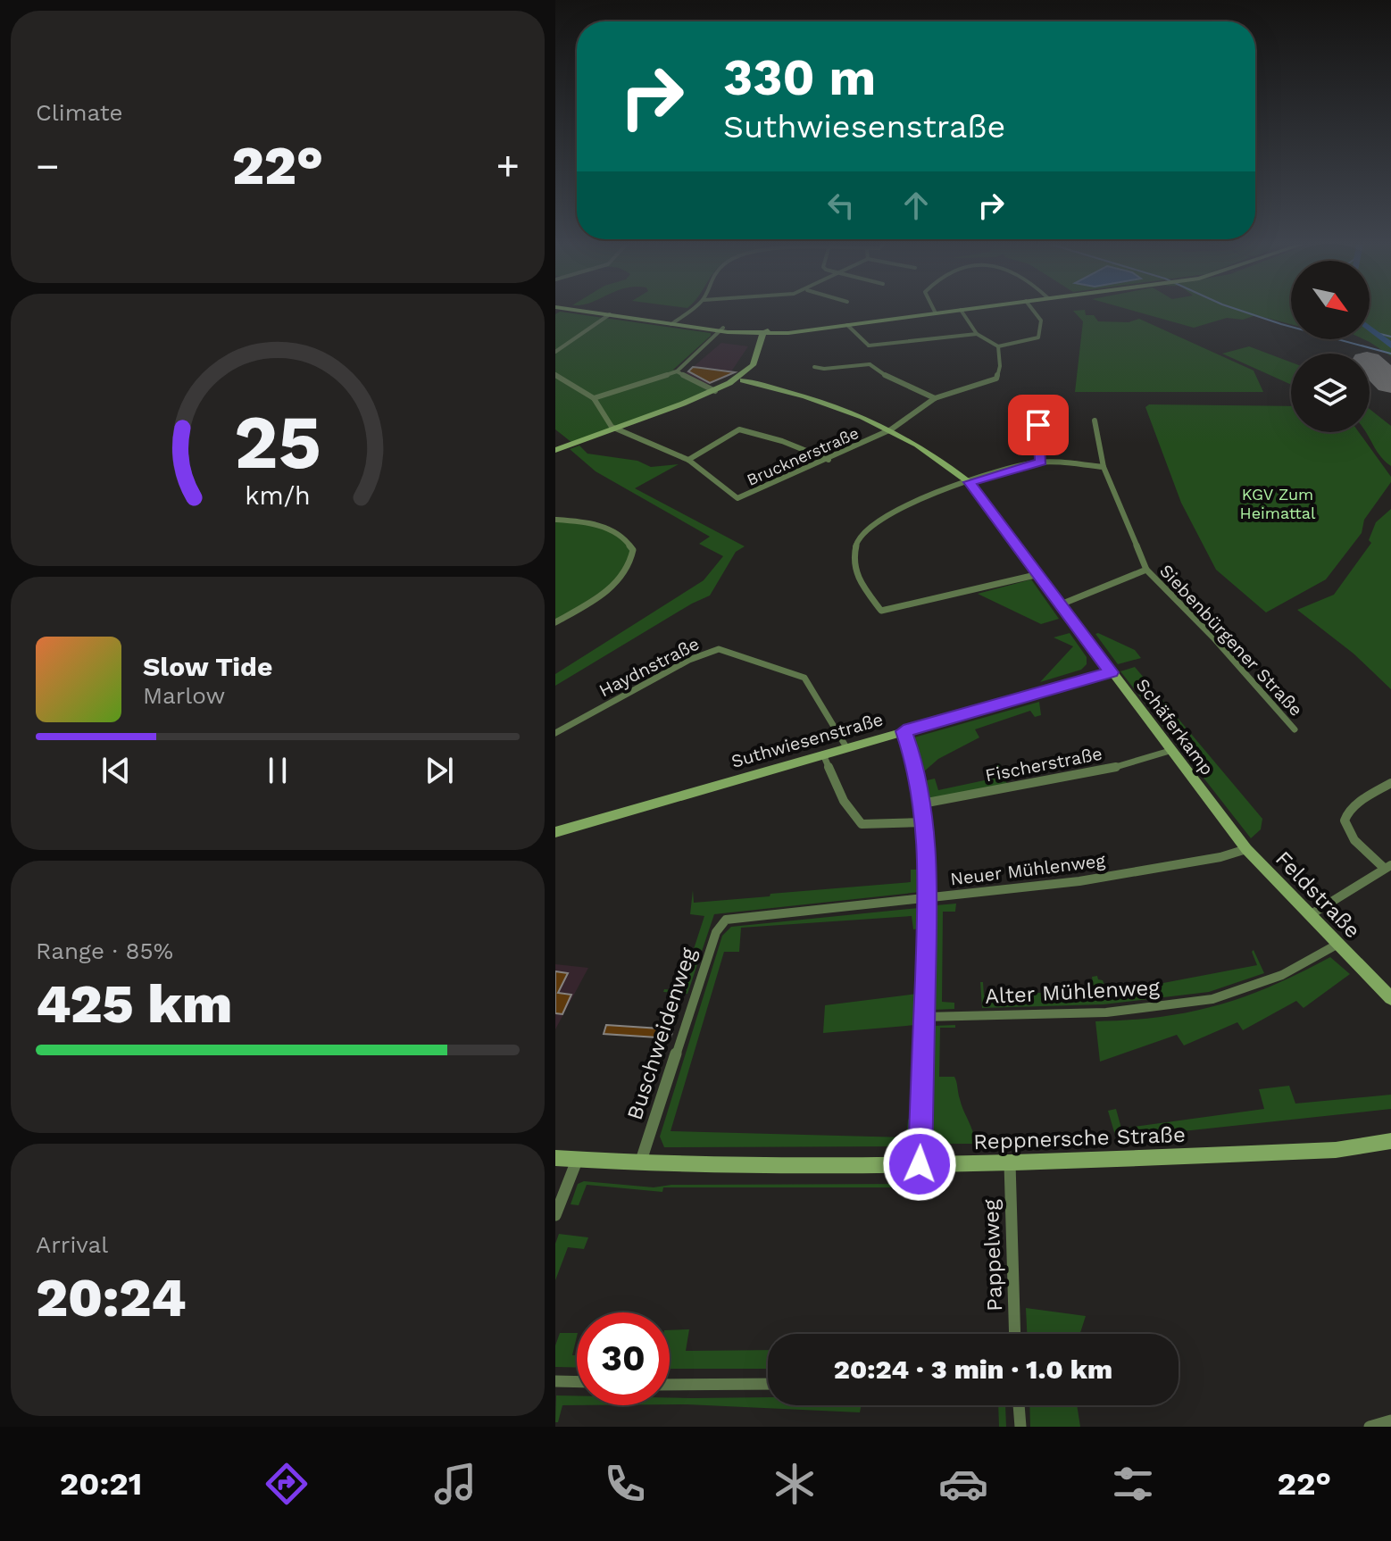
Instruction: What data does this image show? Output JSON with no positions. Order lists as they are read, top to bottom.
{
  "streets": {
    "street": [
      "Brucknerstraße",
      "Siebenbürgener Straße",
      "Haydnstraße",
      "Schäferkamp",
      "Suthwiesenstraße",
      "Fischerstraße",
      "Neuer Mühlenweg",
      "Feldstraße",
      "Alter Mühlenweg",
      "Buschweidenweg",
      "Reppnersche Straße",
      "Pappelweg"
    ]
  },
  "crossings": [
    ["Brucknerstraße", "Schäferkamp"],
    ["Haydnstraße", "Suthwiesenstraße"],
    ["Schäferkamp", "Suthwiesenstraße"],
    ["Schäferkamp", "Fischerstraße"],
    ["Schäferkamp", "Neuer Mühlenweg"],
    ["Schäferkamp", "Feldstraße"],
    ["Neuer Mühlenweg", "Feldstraße"],
    ["Neuer Mühlenweg", "Buschweidenweg"],
    ["Feldstraße", "Alter Mühlenweg"],
    ["Buschweidenweg", "Reppnersche Straße"],
    ["Reppnersche Straße", "Pappelweg"]
  ],
  "parks": ["KGV Zum Heimattal"],
  "north": "bottom right",
  "page": {
    "tile": [
      "Climate",
      ["Range · 85%", "425 km"],
      ["Arrival", "20:24"]
    ],
    "turn": ["330 m", "Suthwiesenstraße"],
    "heat": ["−", "22°", "+"],
    "song": ["Slow Tide", "Marlow"],
    "limit": "30",
    "trip": "20:24 · 3 min · 1.0 km",
    "tabs": ["20:21", "22°"],
    "gauge": ["25", "km/h"]
  }
}
